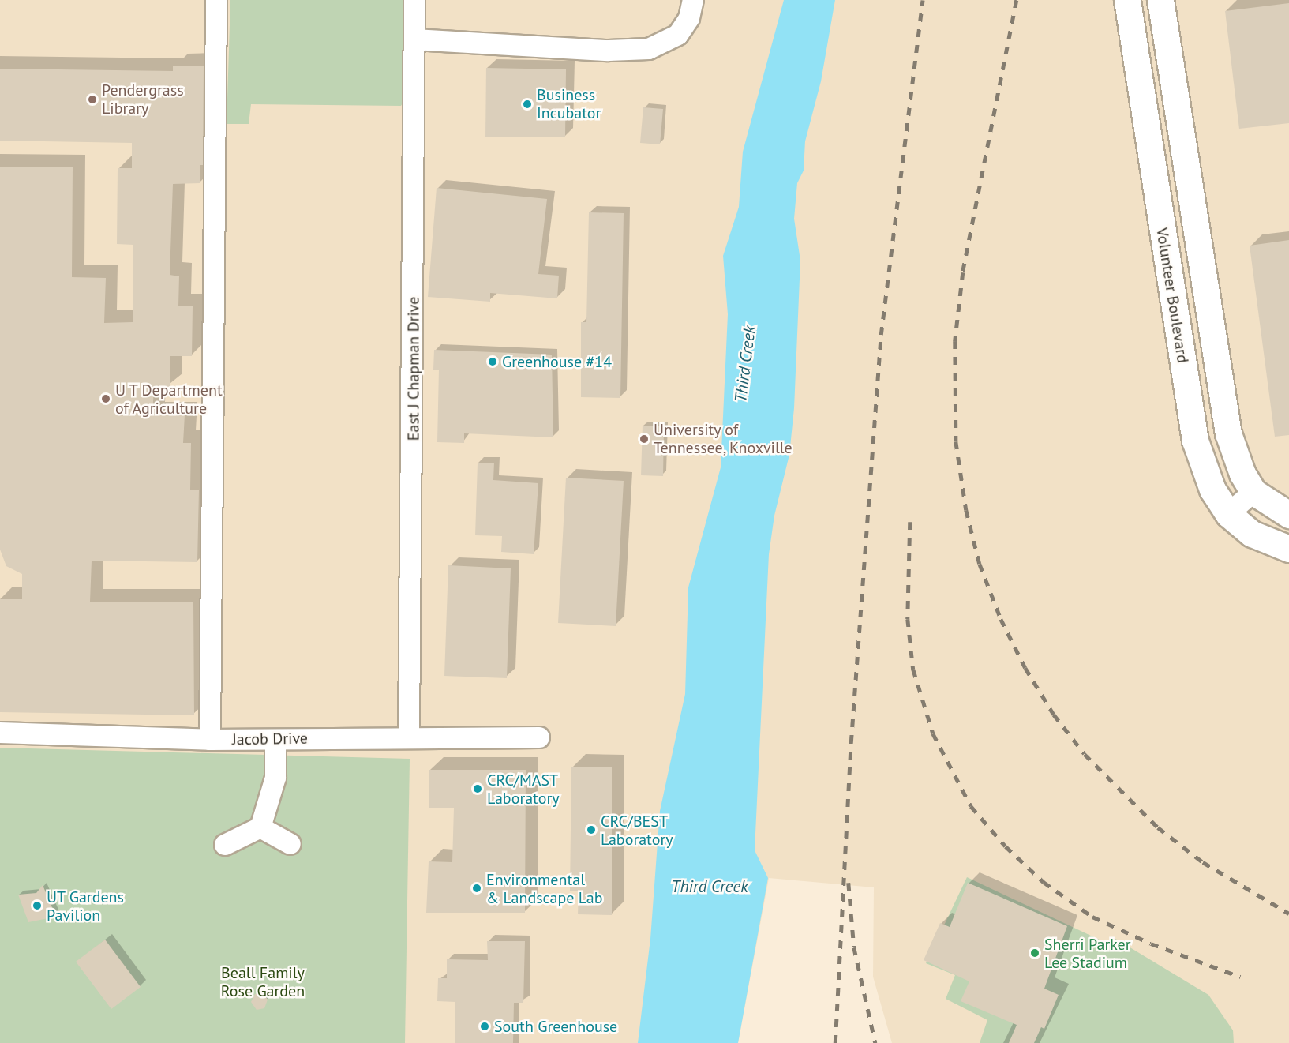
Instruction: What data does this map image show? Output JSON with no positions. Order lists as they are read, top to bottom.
{
  "streets": {
    "street": ["Volunteer Boulevard", "East J Chapman Drive", "Jacob Drive"]
  },
  "crossings": [
    ["East J Chapman Drive", "Jacob Drive"]
  ],
  "water": ["Third Creek"],
  "parks": ["Beall Family Rose Garden"],
  "places": [
    "Pendergrass Library",
    "Business Incubator",
    "Greenhouse #14",
    "U T Department of Agriculture",
    "University of Tennessee, Knoxville",
    "CRC/MAST Laboratory",
    "CRC/BEST Laboratory",
    "Environmental & Landscape Lab",
    "UT Gardens Pavilion",
    "Sherri Parker Lee Stadium",
    "South Greenhouse"
  ]
}
